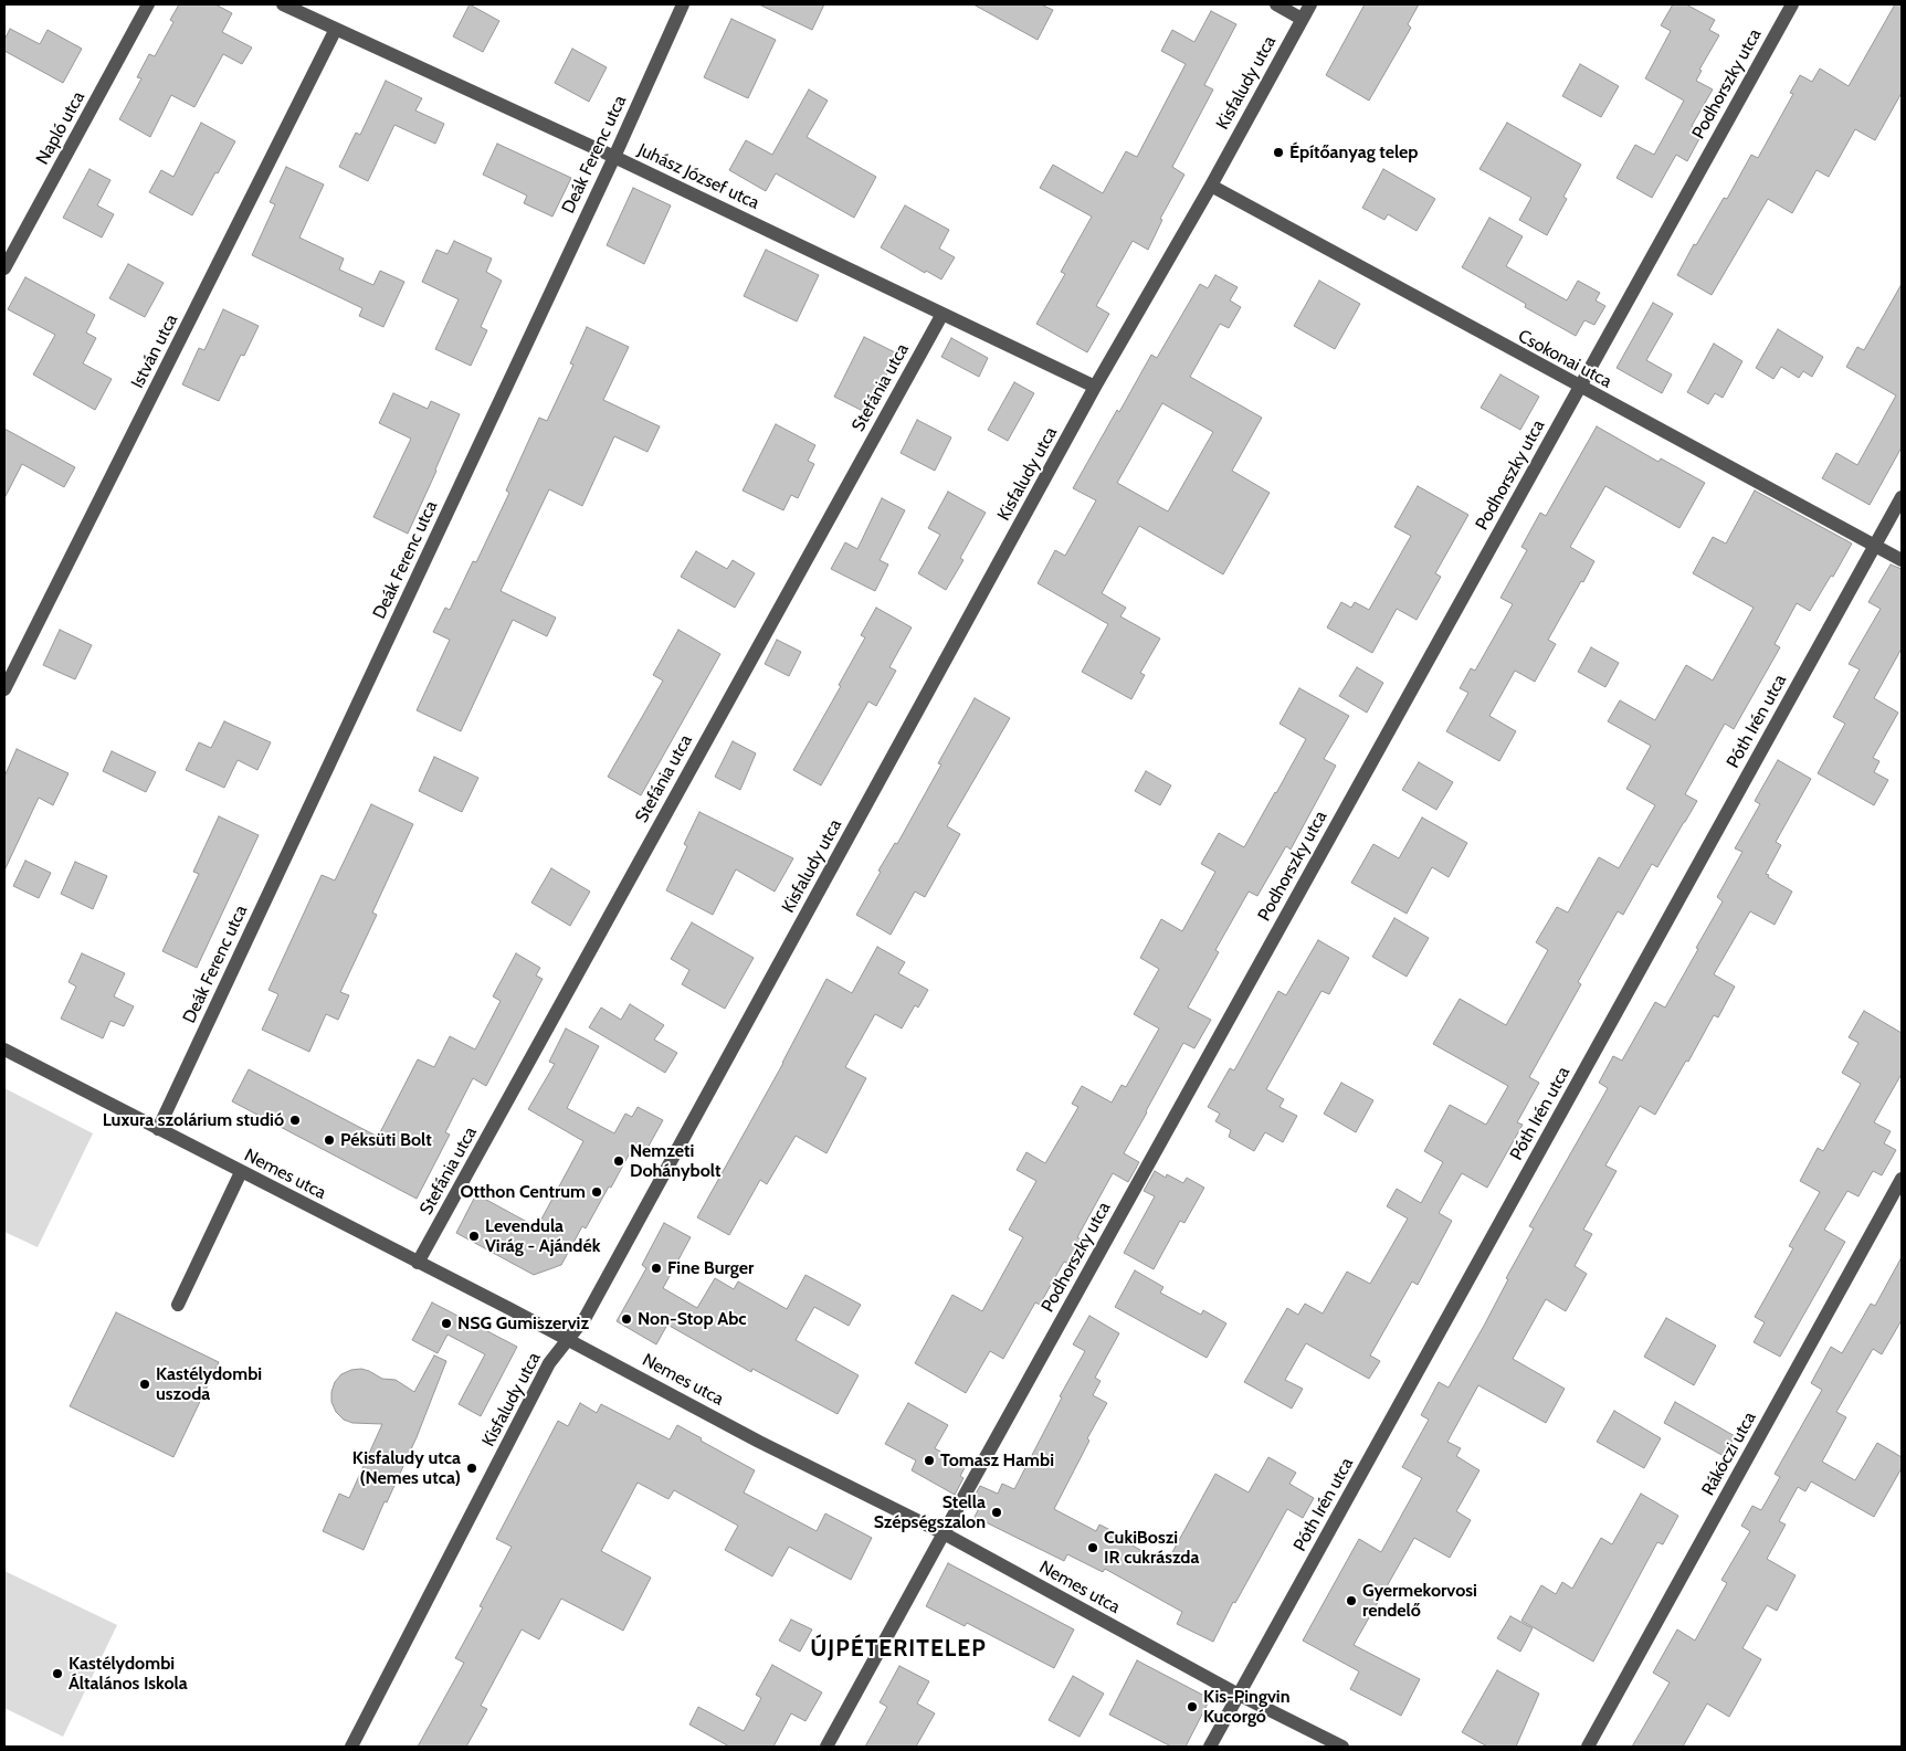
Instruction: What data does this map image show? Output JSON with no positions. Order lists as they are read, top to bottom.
{
  "streets": {
    "street": [
      "Kisfaludy utca",
      "Podhorszky utca",
      "Napló utca",
      "Deák Ferenc utca",
      "Juhász József utca",
      "István utca",
      "Csokonai utca",
      "Stefánia utca",
      "Póth Irén utca",
      "Nemes utca",
      "Rákóczi utca"
    ]
  },
  "crossings": [
    ["Kisfaludy utca", "Juhász József utca"],
    ["Kisfaludy utca", "Csokonai utca"],
    ["Kisfaludy utca", "Nemes utca"],
    ["Podhorszky utca", "Csokonai utca"],
    ["Podhorszky utca", "Nemes utca"],
    ["Deák Ferenc utca", "Juhász József utca"],
    ["Deák Ferenc utca", "Nemes utca"],
    ["Juhász József utca", "István utca"],
    ["Juhász József utca", "Stefánia utca"],
    ["Csokonai utca", "Póth Irén utca"],
    ["Stefánia utca", "Nemes utca"],
    ["Póth Irén utca", "Nemes utca"]
  ],
  "districts": ["ÚJPÉTERITELEP"],
  "places": [
    "Építőanyag telep",
    "Luxura szolárium studió",
    "Péksüti Bolt",
    "Nemzeti Dohánybolt",
    "Otthon Centrum",
    "Levendula Virág - Ajándék",
    "Fine Burger",
    "Non-Stop Abc",
    "NSG Gumiszerviz",
    "Kastélydombi uszoda",
    "Tomasz Hambi",
    "Kisfaludy utca (Nemes utca)",
    "Stella Szépségszalon",
    "CukiBoszi IR cukrászda",
    "Gyermekorvosi rendelő",
    "Kastélydombi Általános Iskola",
    "Kis-Pingvin Kucorgó"
  ]
}
